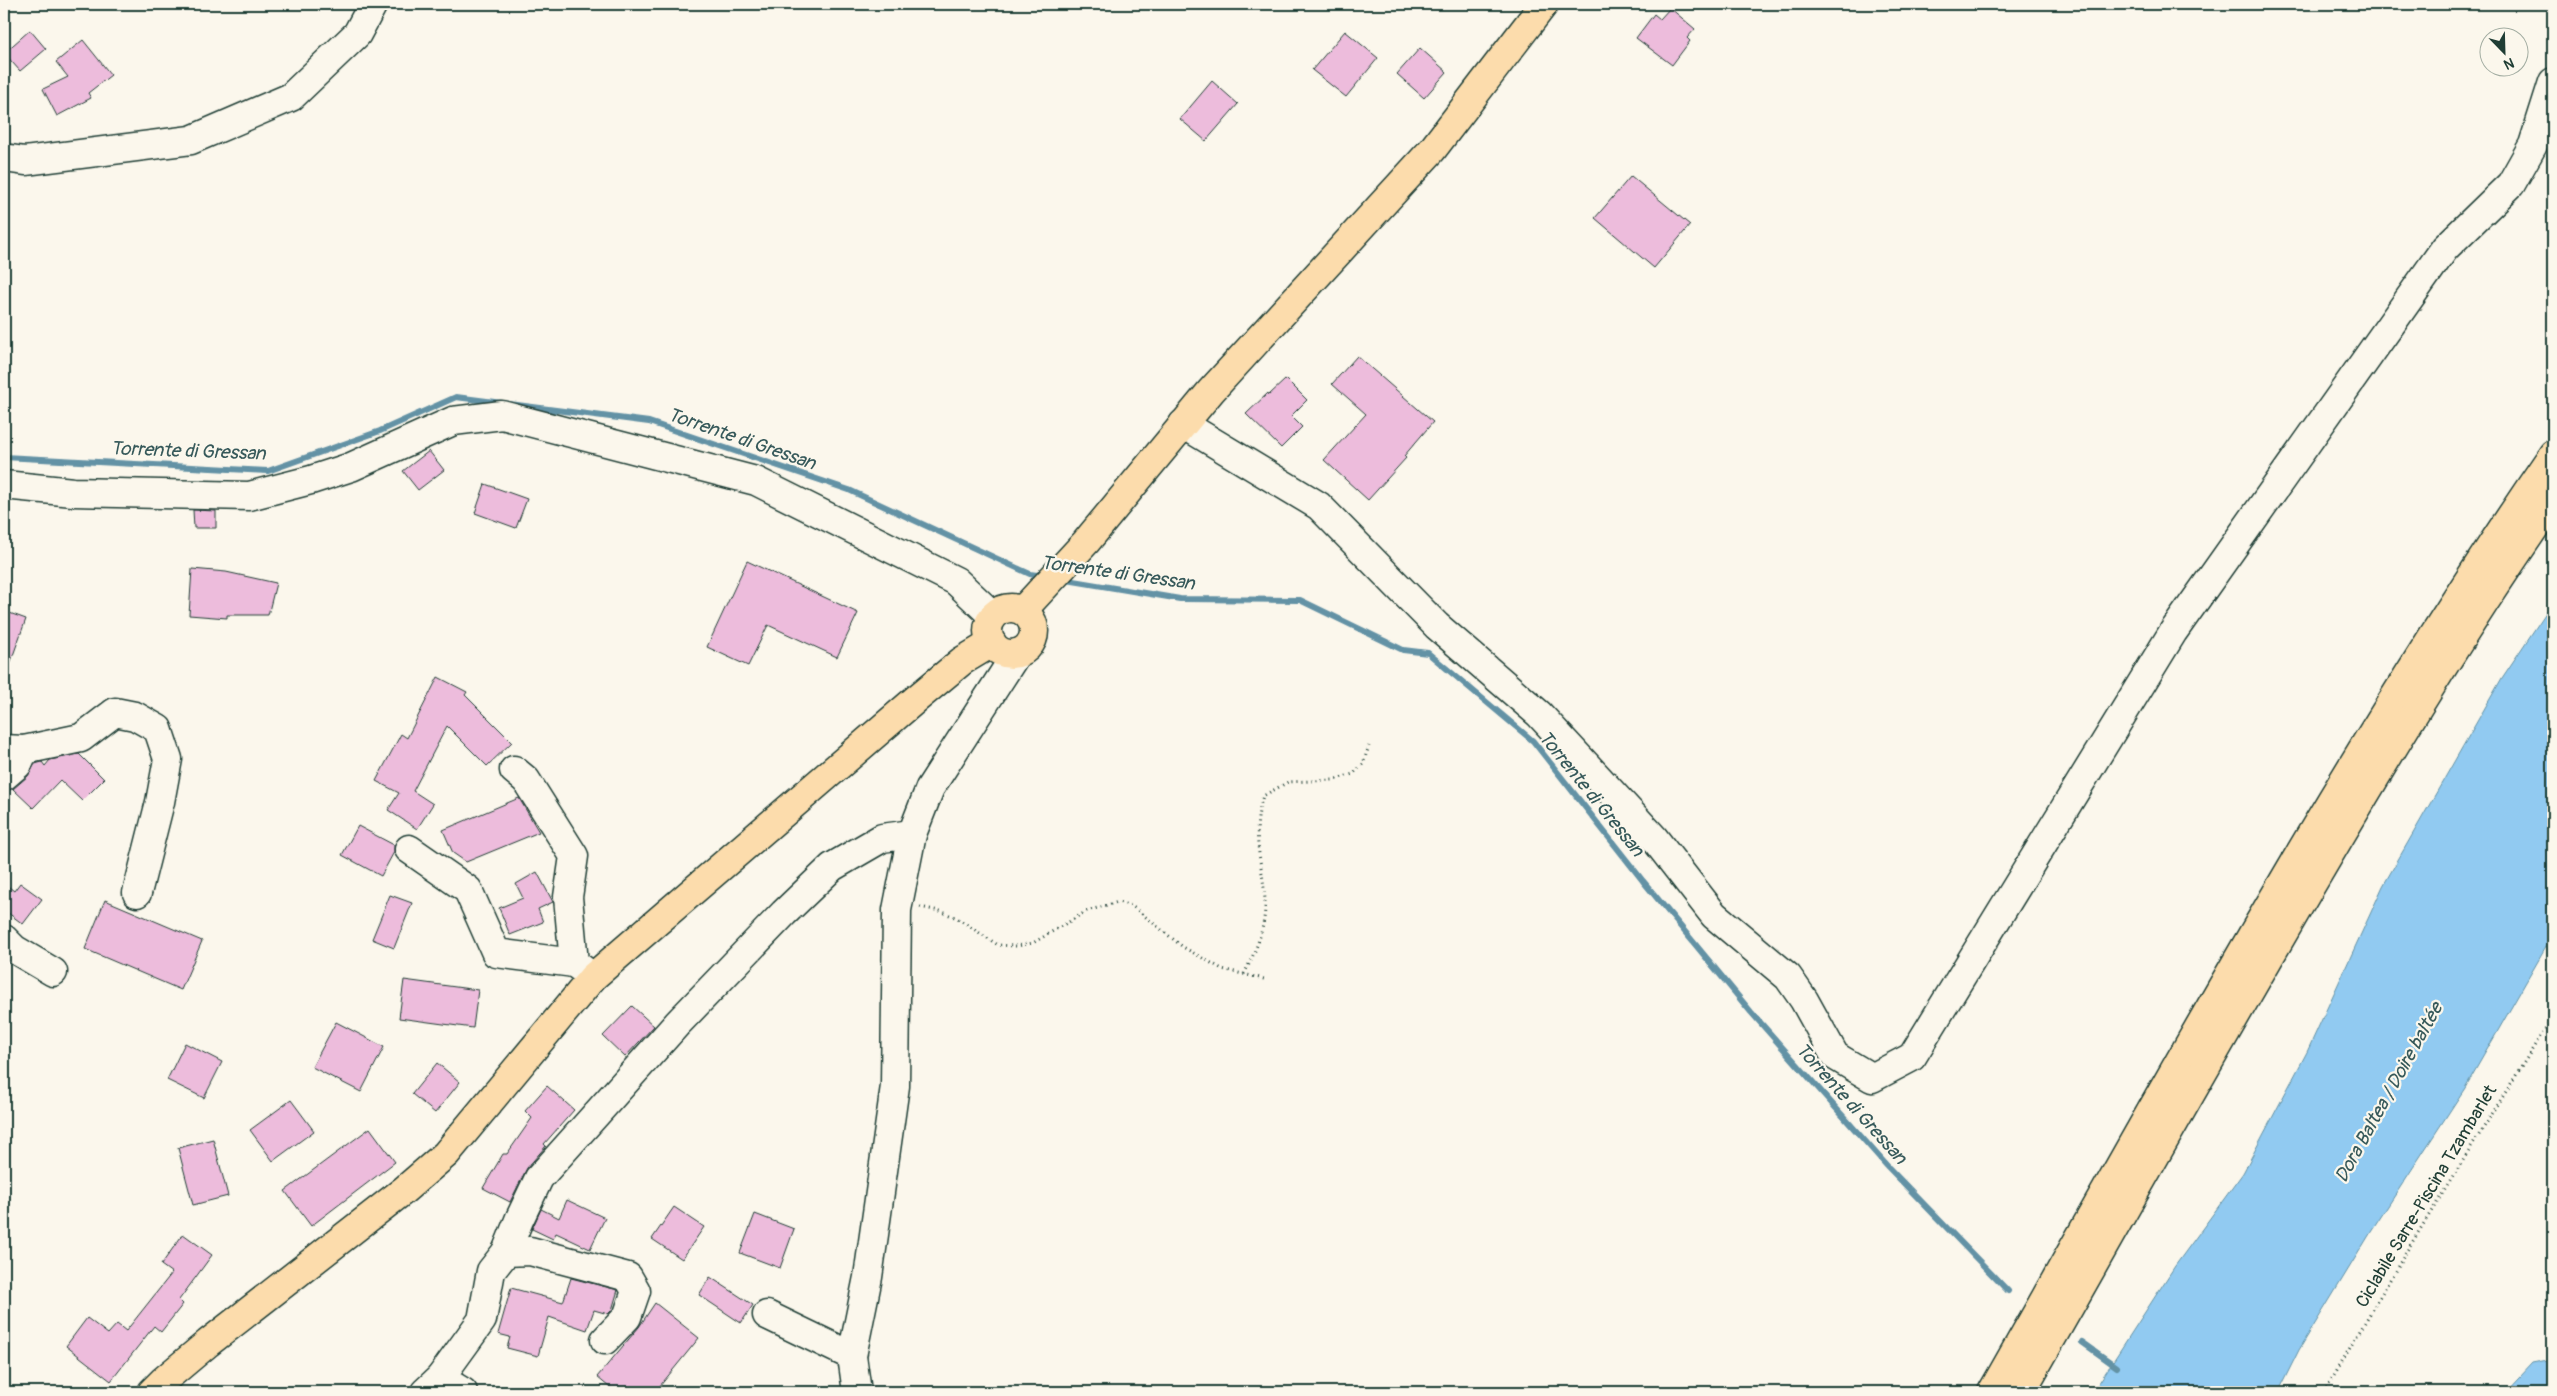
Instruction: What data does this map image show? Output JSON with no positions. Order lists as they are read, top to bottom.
{
  "streets": {
    "path": ["Ciclabile Sarre-Piscina Tzambarlet"]
  },
  "water": ["Torrente di Gressan", "Dora Baltea / Doire baltée"],
  "north": "bottom right"
}
